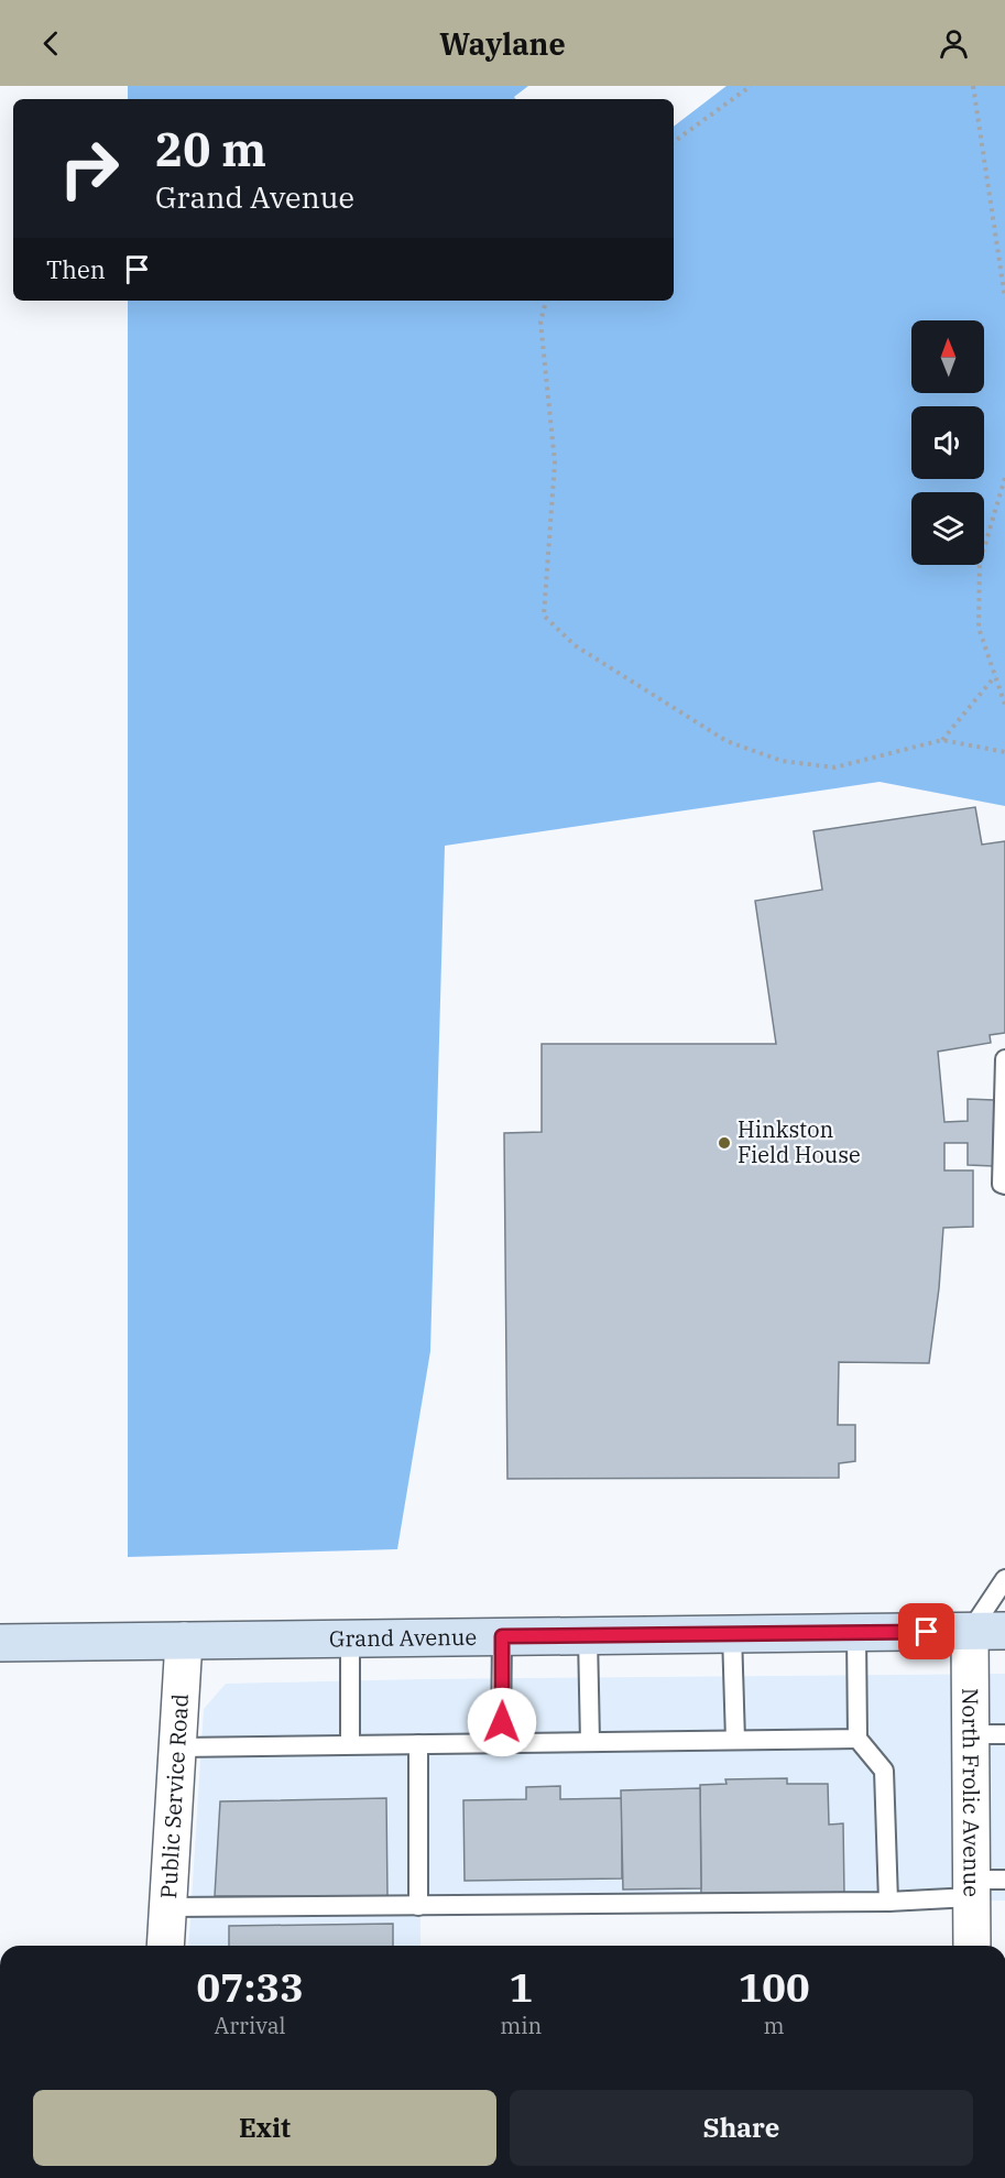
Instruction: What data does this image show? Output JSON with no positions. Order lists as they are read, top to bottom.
{
  "streets": {
    "main road": ["Grand Avenue"],
    "street": ["North Frolic Avenue", "Public Service Road"]
  },
  "crossings": [
    ["Grand Avenue", "North Frolic Avenue"],
    ["Grand Avenue", "Public Service Road"]
  ],
  "places": ["Hinkston Field House"],
  "north": "top",
  "page": {
    "header": "Waylane",
    "turn": ["20 m", "Grand Avenue"],
    "then": "Then",
    "eta": [
      "07:33",
      "Arrival",
      "1",
      "min",
      "100",
      "m"
    ],
    "buttons": ["Exit", "Share"]
  }
}
